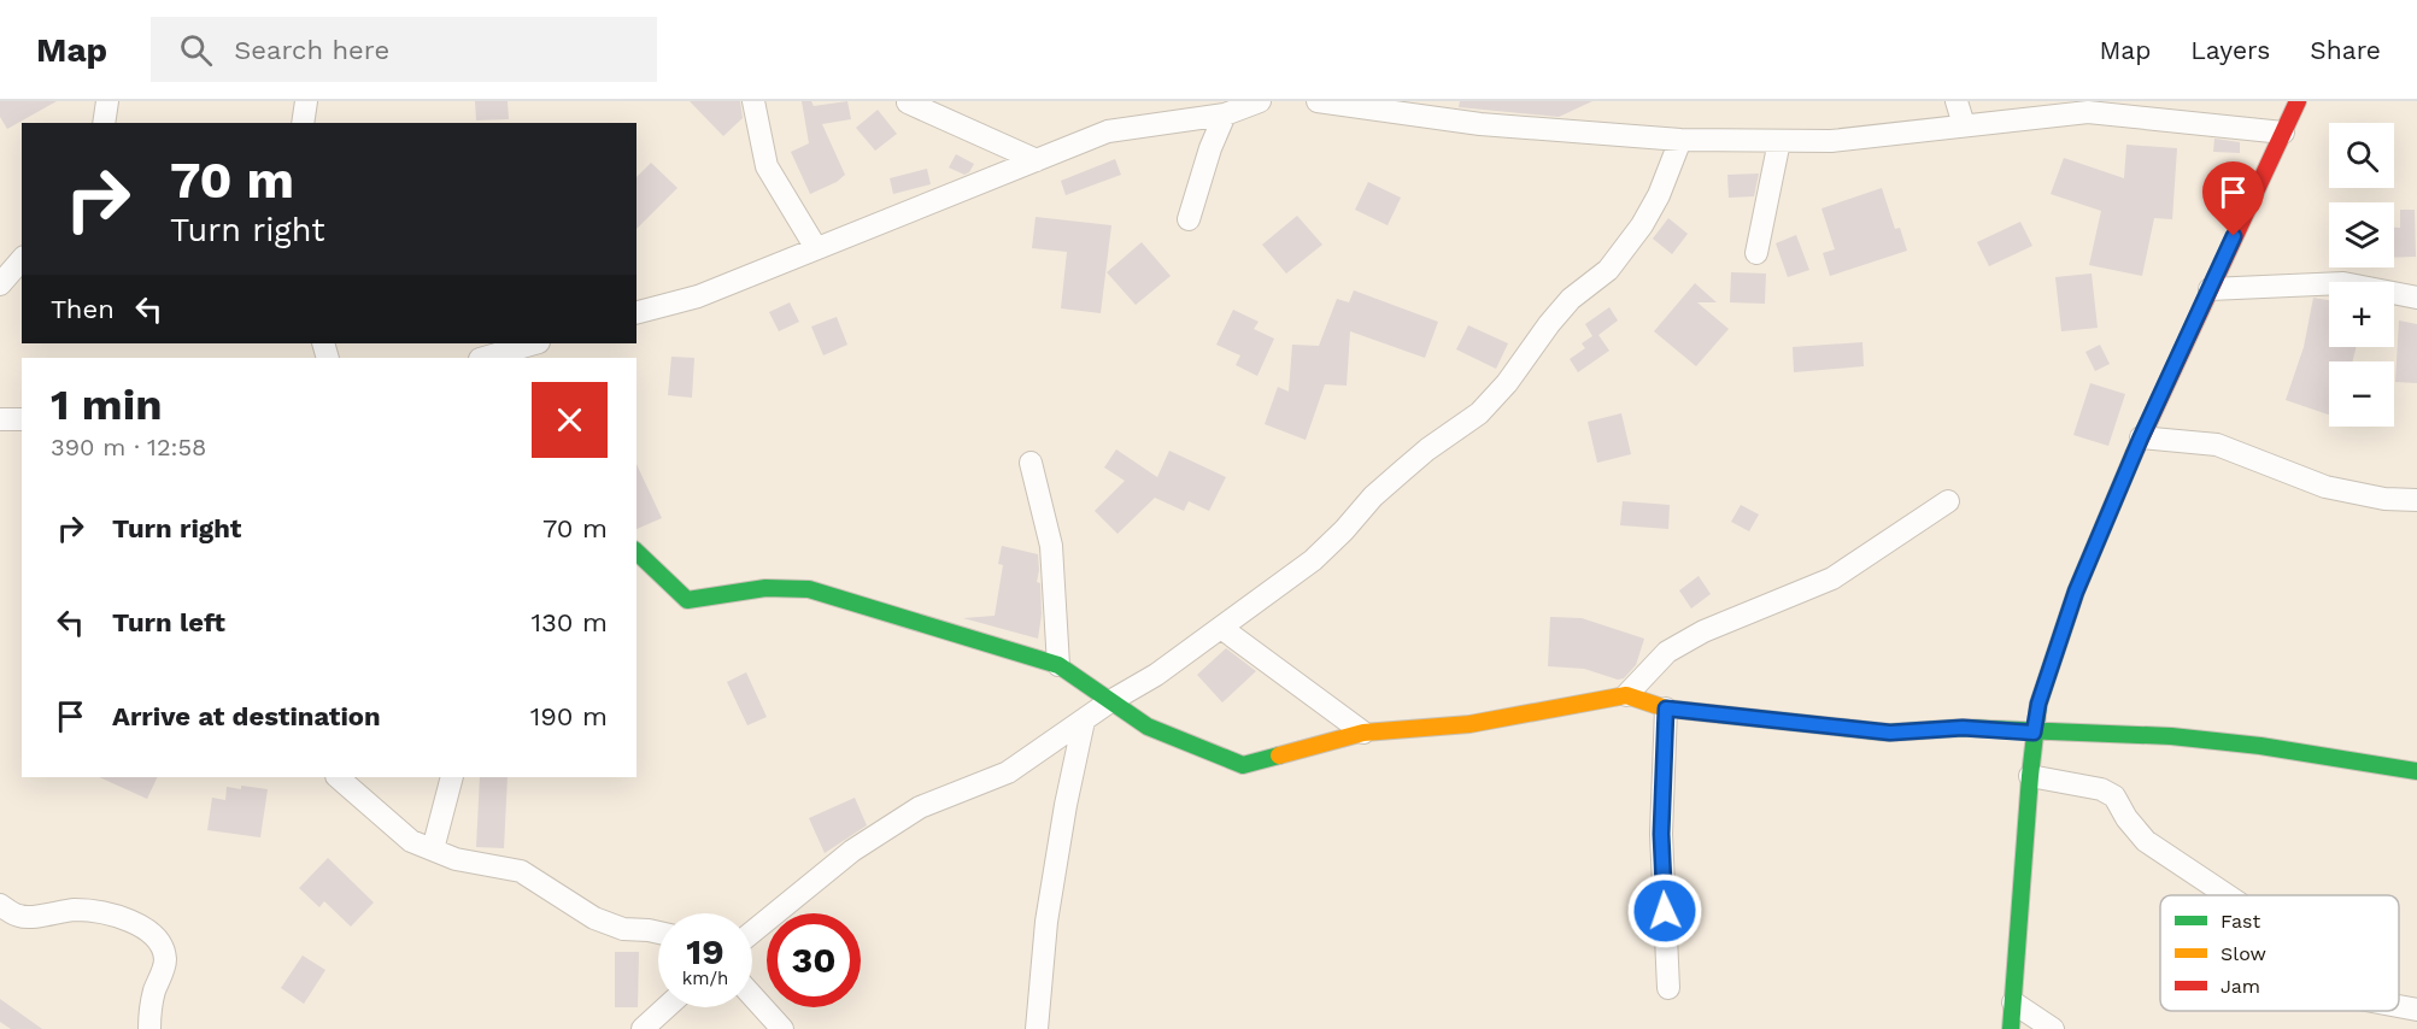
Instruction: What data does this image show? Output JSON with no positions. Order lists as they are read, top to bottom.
{
  "legend": ["Fast", "Slow", "Jam"],
  "page": {
    "header": "Map",
    "search": "Search here",
    "nav": ["Map", "Layers", "Share"],
    "map_buttons": ["+", "−"],
    "turn": ["70 m", "Turn right"],
    "then": "Then",
    "heading": ["1 min", "390 m · 12:58"],
    "list": [
      {
        "name": "Turn right",
        "value": "70 m"
      },
      {
        "name": "Turn left",
        "value": "130 m"
      },
      {
        "name": "Arrive at destination",
        "value": "190 m"
      }
    ],
    "speed": "19 km/h",
    "limit": "30"
  }
}
